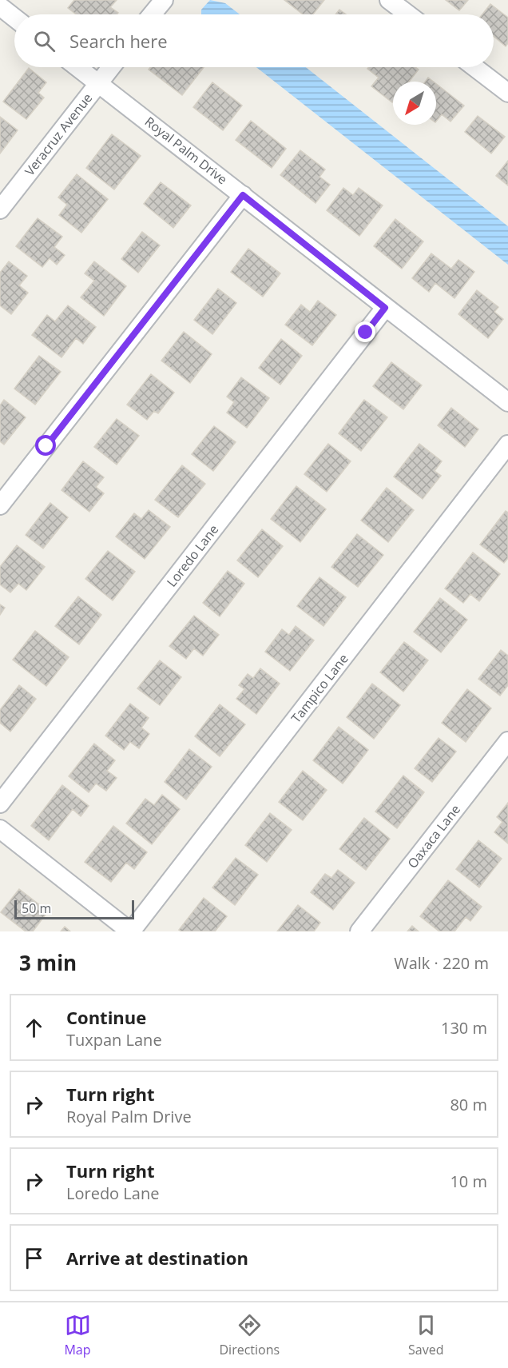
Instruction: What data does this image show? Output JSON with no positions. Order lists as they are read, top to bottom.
{
  "streets": {
    "street": [
      "Veracruz Avenue",
      "Royal Palm Drive",
      "Loredo Lane",
      "Tampico Lane",
      "Oaxaca Lane"
    ]
  },
  "crossings": [
    ["Veracruz Avenue", "Royal Palm Drive"],
    ["Royal Palm Drive", "Loredo Lane"]
  ],
  "scale_bar": "50 m",
  "north": "bottom left",
  "page": {
    "search": "Search here",
    "scale": "50 m",
    "heading": ["3 min", "Walk · 220 m"],
    "list": [
      ["Continue", "Tuxpan Lane", "130 m"],
      ["Turn right", "Royal Palm Drive", "80 m"],
      ["Turn right", "Loredo Lane", "10 m"],
      "Arrive at destination"
    ],
    "nav": ["Map", "Directions", "Saved"]
  }
}
